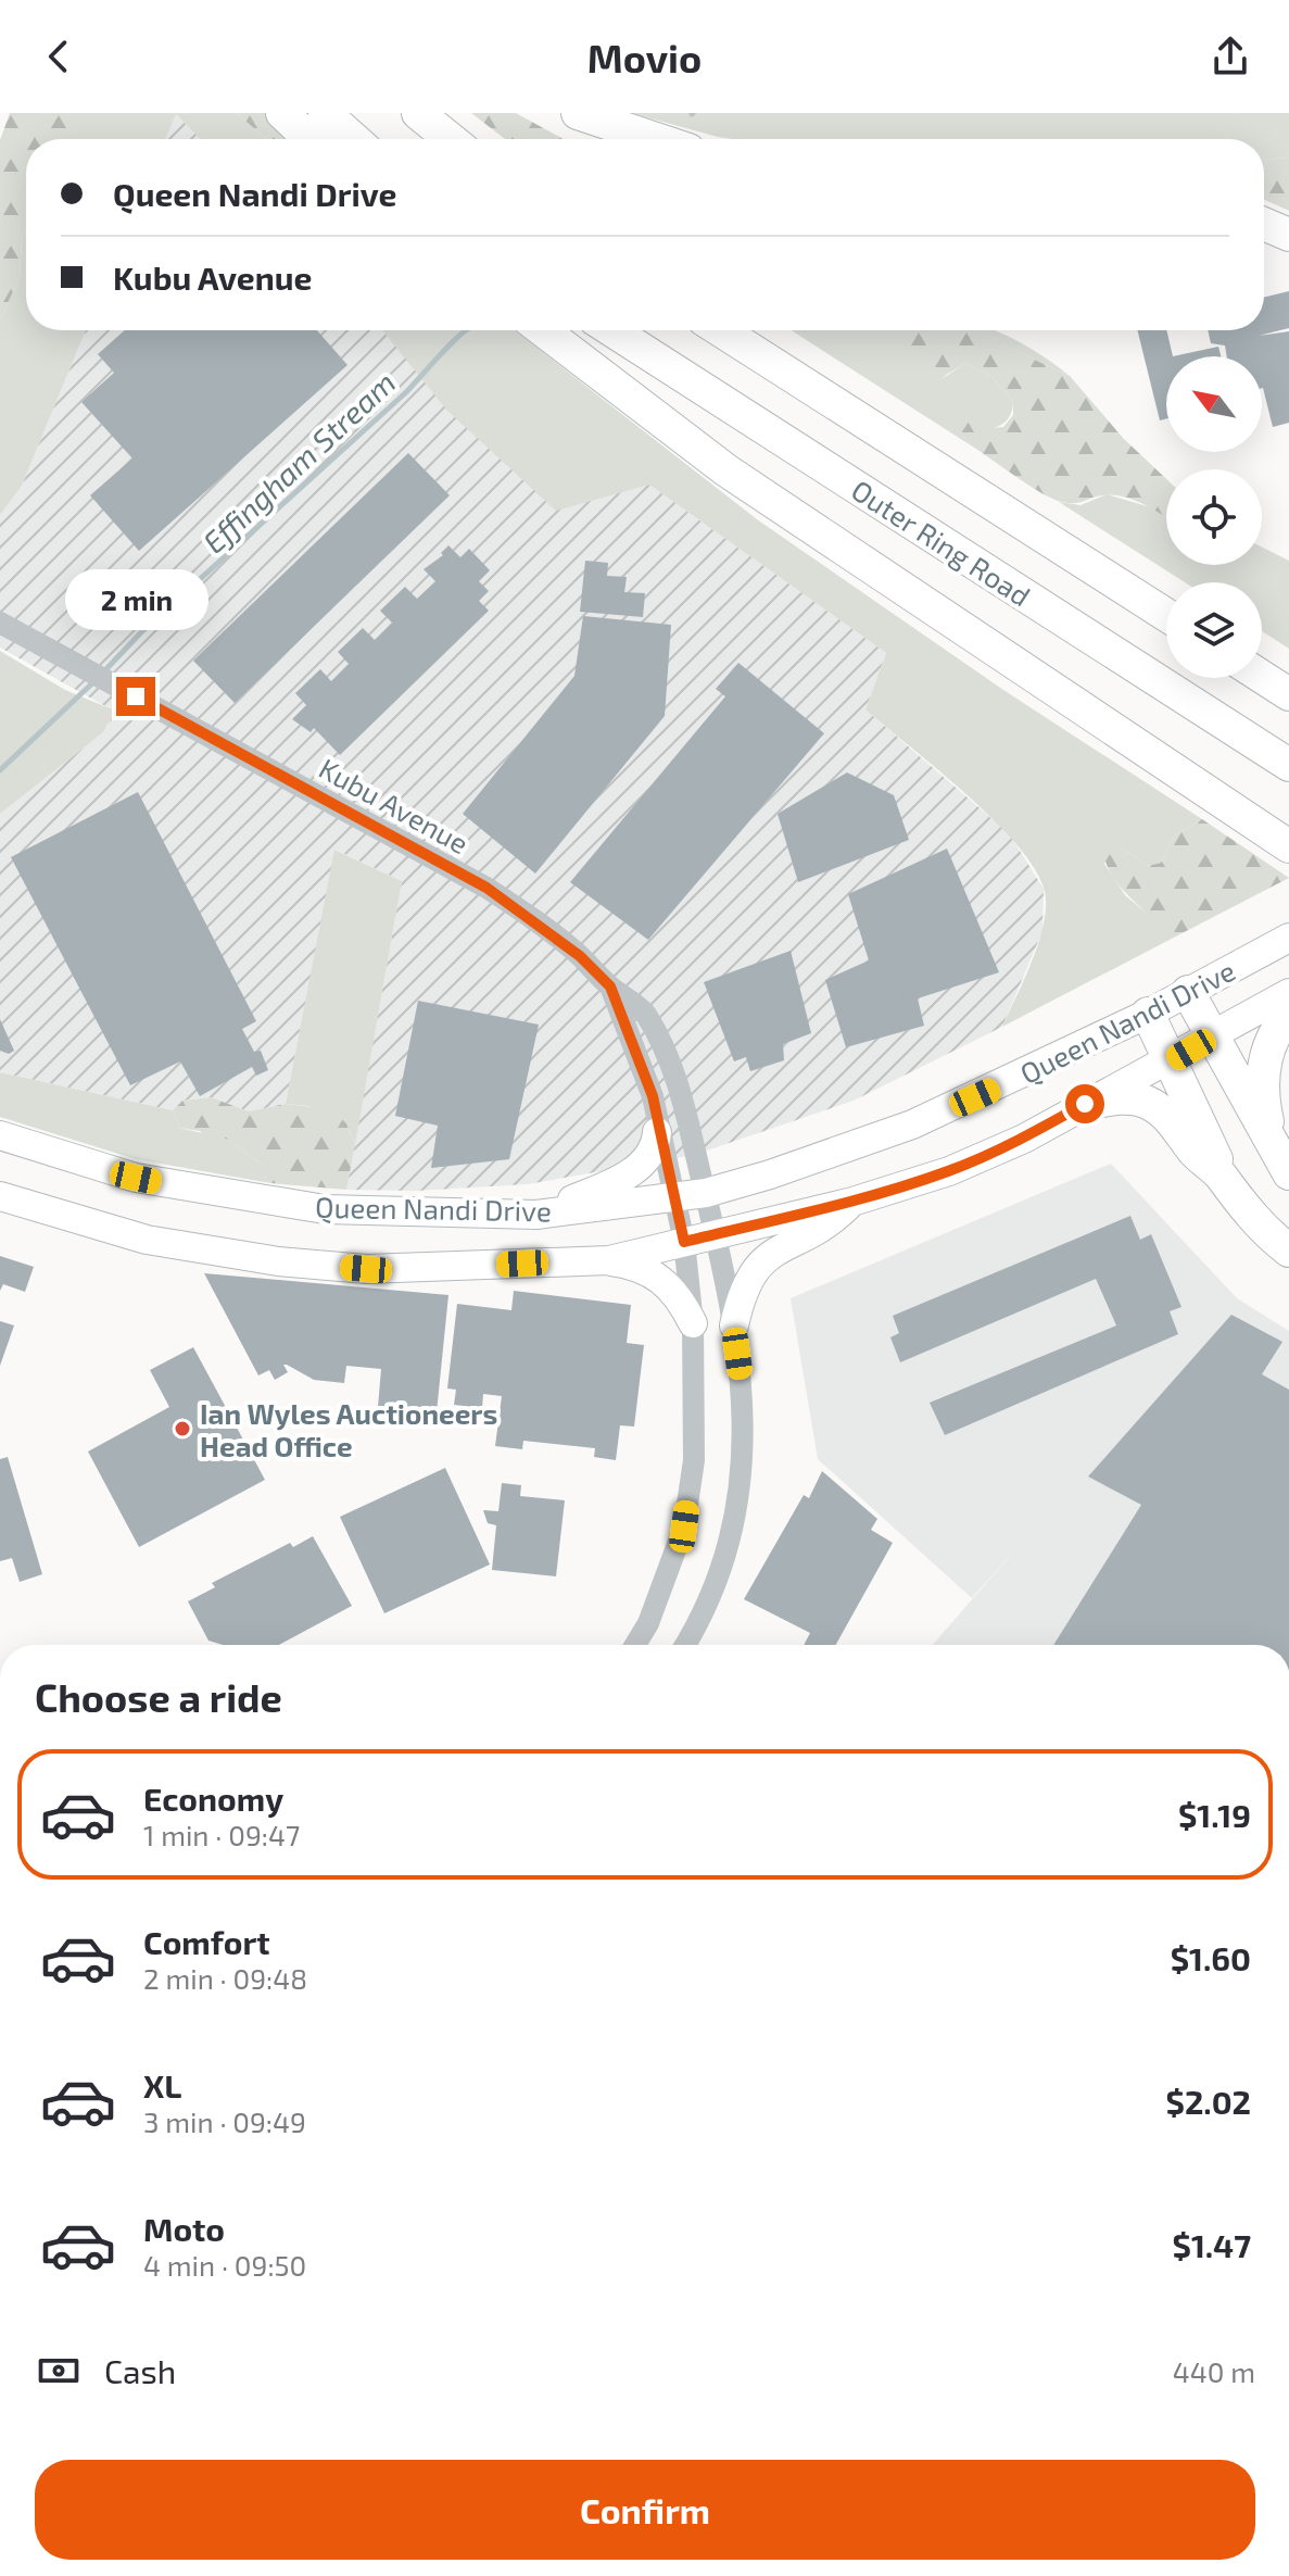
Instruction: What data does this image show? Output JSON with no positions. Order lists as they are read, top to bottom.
{
  "streets": {
    "highway": ["Outer Ring Road"],
    "main road": ["Queen Nandi Drive"],
    "street": ["Kubu Avenue"]
  },
  "crossings": [
    ["Kubu Avenue", "Queen Nandi Drive"]
  ],
  "water": ["Effingham Stream"],
  "places": ["Ian Wyles Auctioneers Head Office"],
  "north": "top left",
  "page": {
    "header": "Movio",
    "banner": ["Queen Nandi Drive", "Kubu Avenue"],
    "bubble": "2 min",
    "heading": "Choose a ride",
    "list": [
      {
        "name": "Economy",
        "note": "1 min · 09:47",
        "value": "$1.19"
      },
      {
        "name": "Comfort",
        "note": "2 min · 09:48",
        "value": "$1.60"
      },
      {
        "name": "XL",
        "note": "3 min · 09:49",
        "value": "$2.02"
      },
      {
        "name": "Moto",
        "note": "4 min · 09:50",
        "value": "$1.47"
      }
    ],
    "pay": ["Cash", "440 m"],
    "buttons": "Confirm"
  }
}
